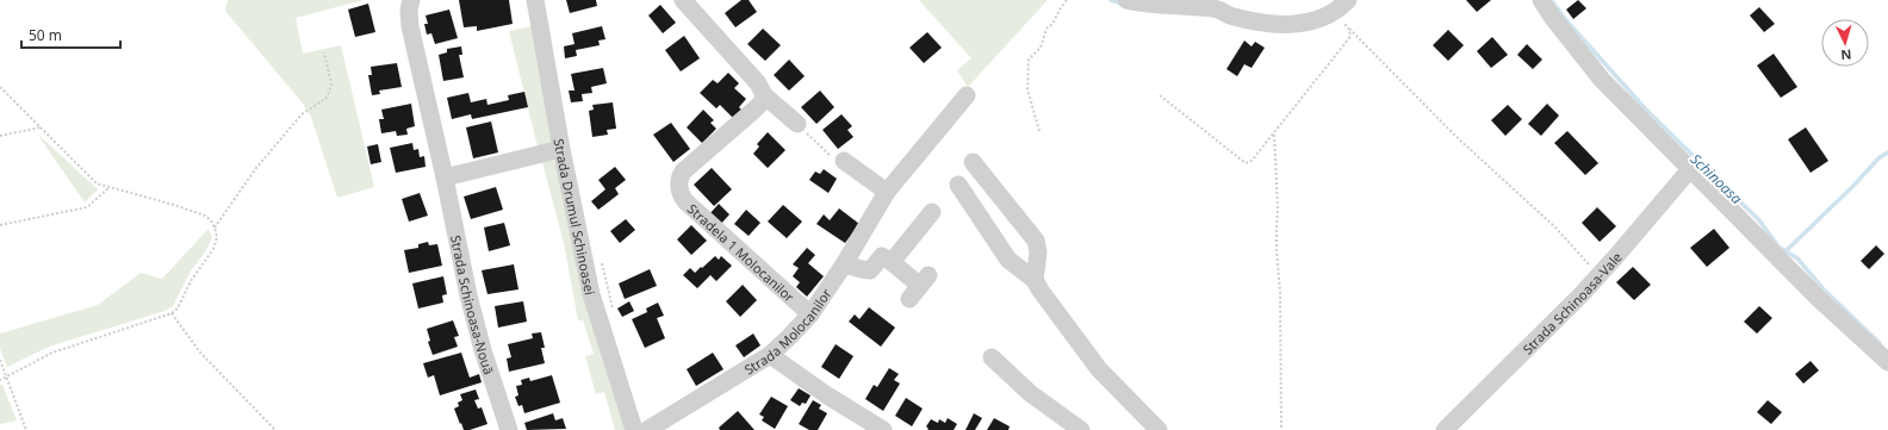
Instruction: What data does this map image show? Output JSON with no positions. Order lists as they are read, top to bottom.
{
  "streets": {
    "street": [
      "Strada Drumul Schinoasei",
      "Stradela 1 Molocanilor",
      "Strada Schinoasa-Vale",
      "Strada Schinoasa-Nouă",
      "Strada Molocanilor"
    ]
  },
  "crossings": [
    ["Stradela 1 Molocanilor", "Strada Molocanilor"]
  ],
  "water": ["Schinoasa"],
  "scale_bar": "50 m",
  "north": "bottom"
}
